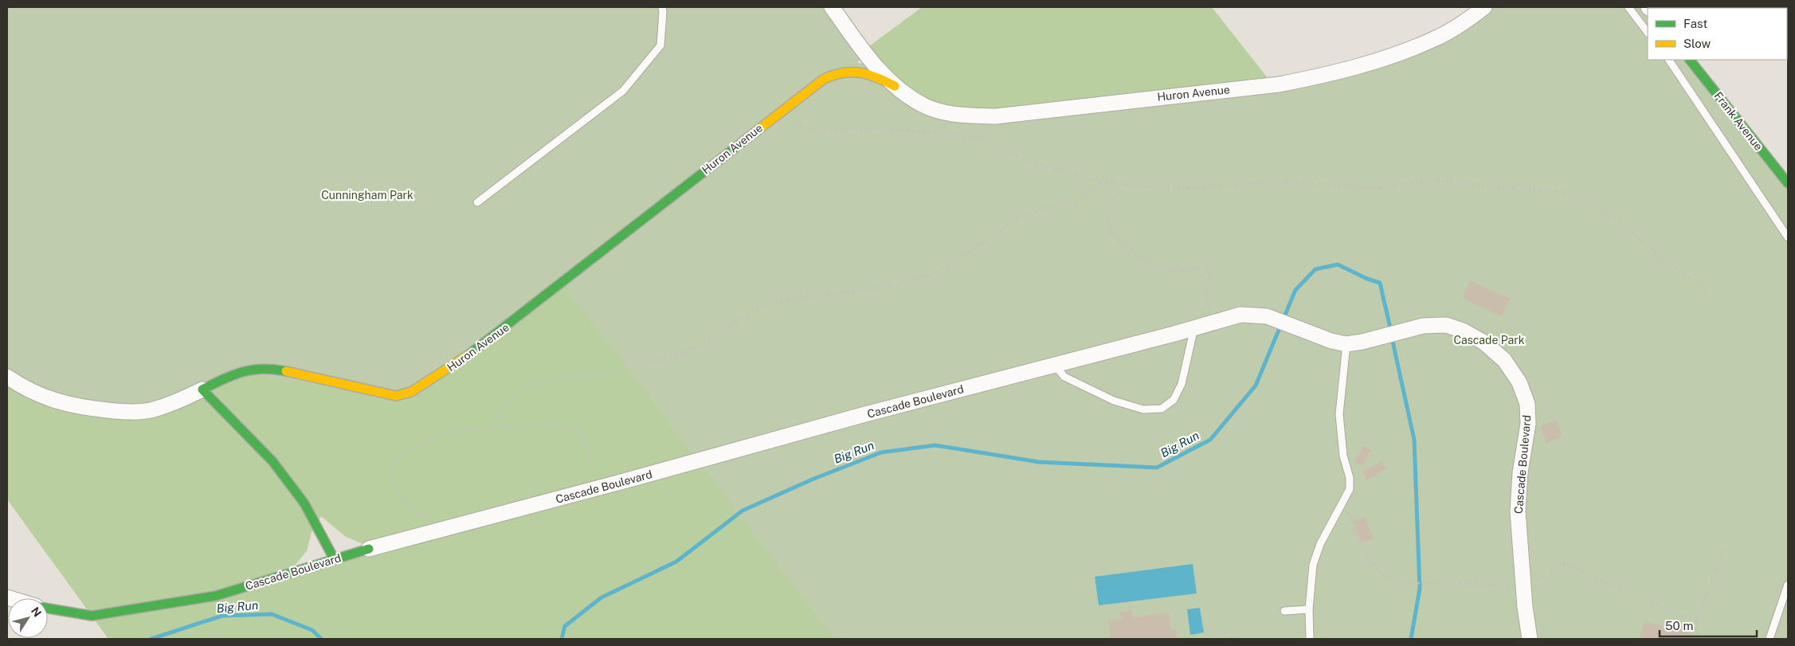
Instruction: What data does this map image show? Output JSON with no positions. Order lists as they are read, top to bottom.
{
  "streets": {
    "street": ["Huron Avenue", "Frank Avenue", "Cascade Boulevard"]
  },
  "water": ["Big Run"],
  "parks": ["Cunningham Park", "Cascade Park"],
  "legend": ["Fast", "Slow"],
  "scale_bar": "50 m",
  "north": "top right"
}
